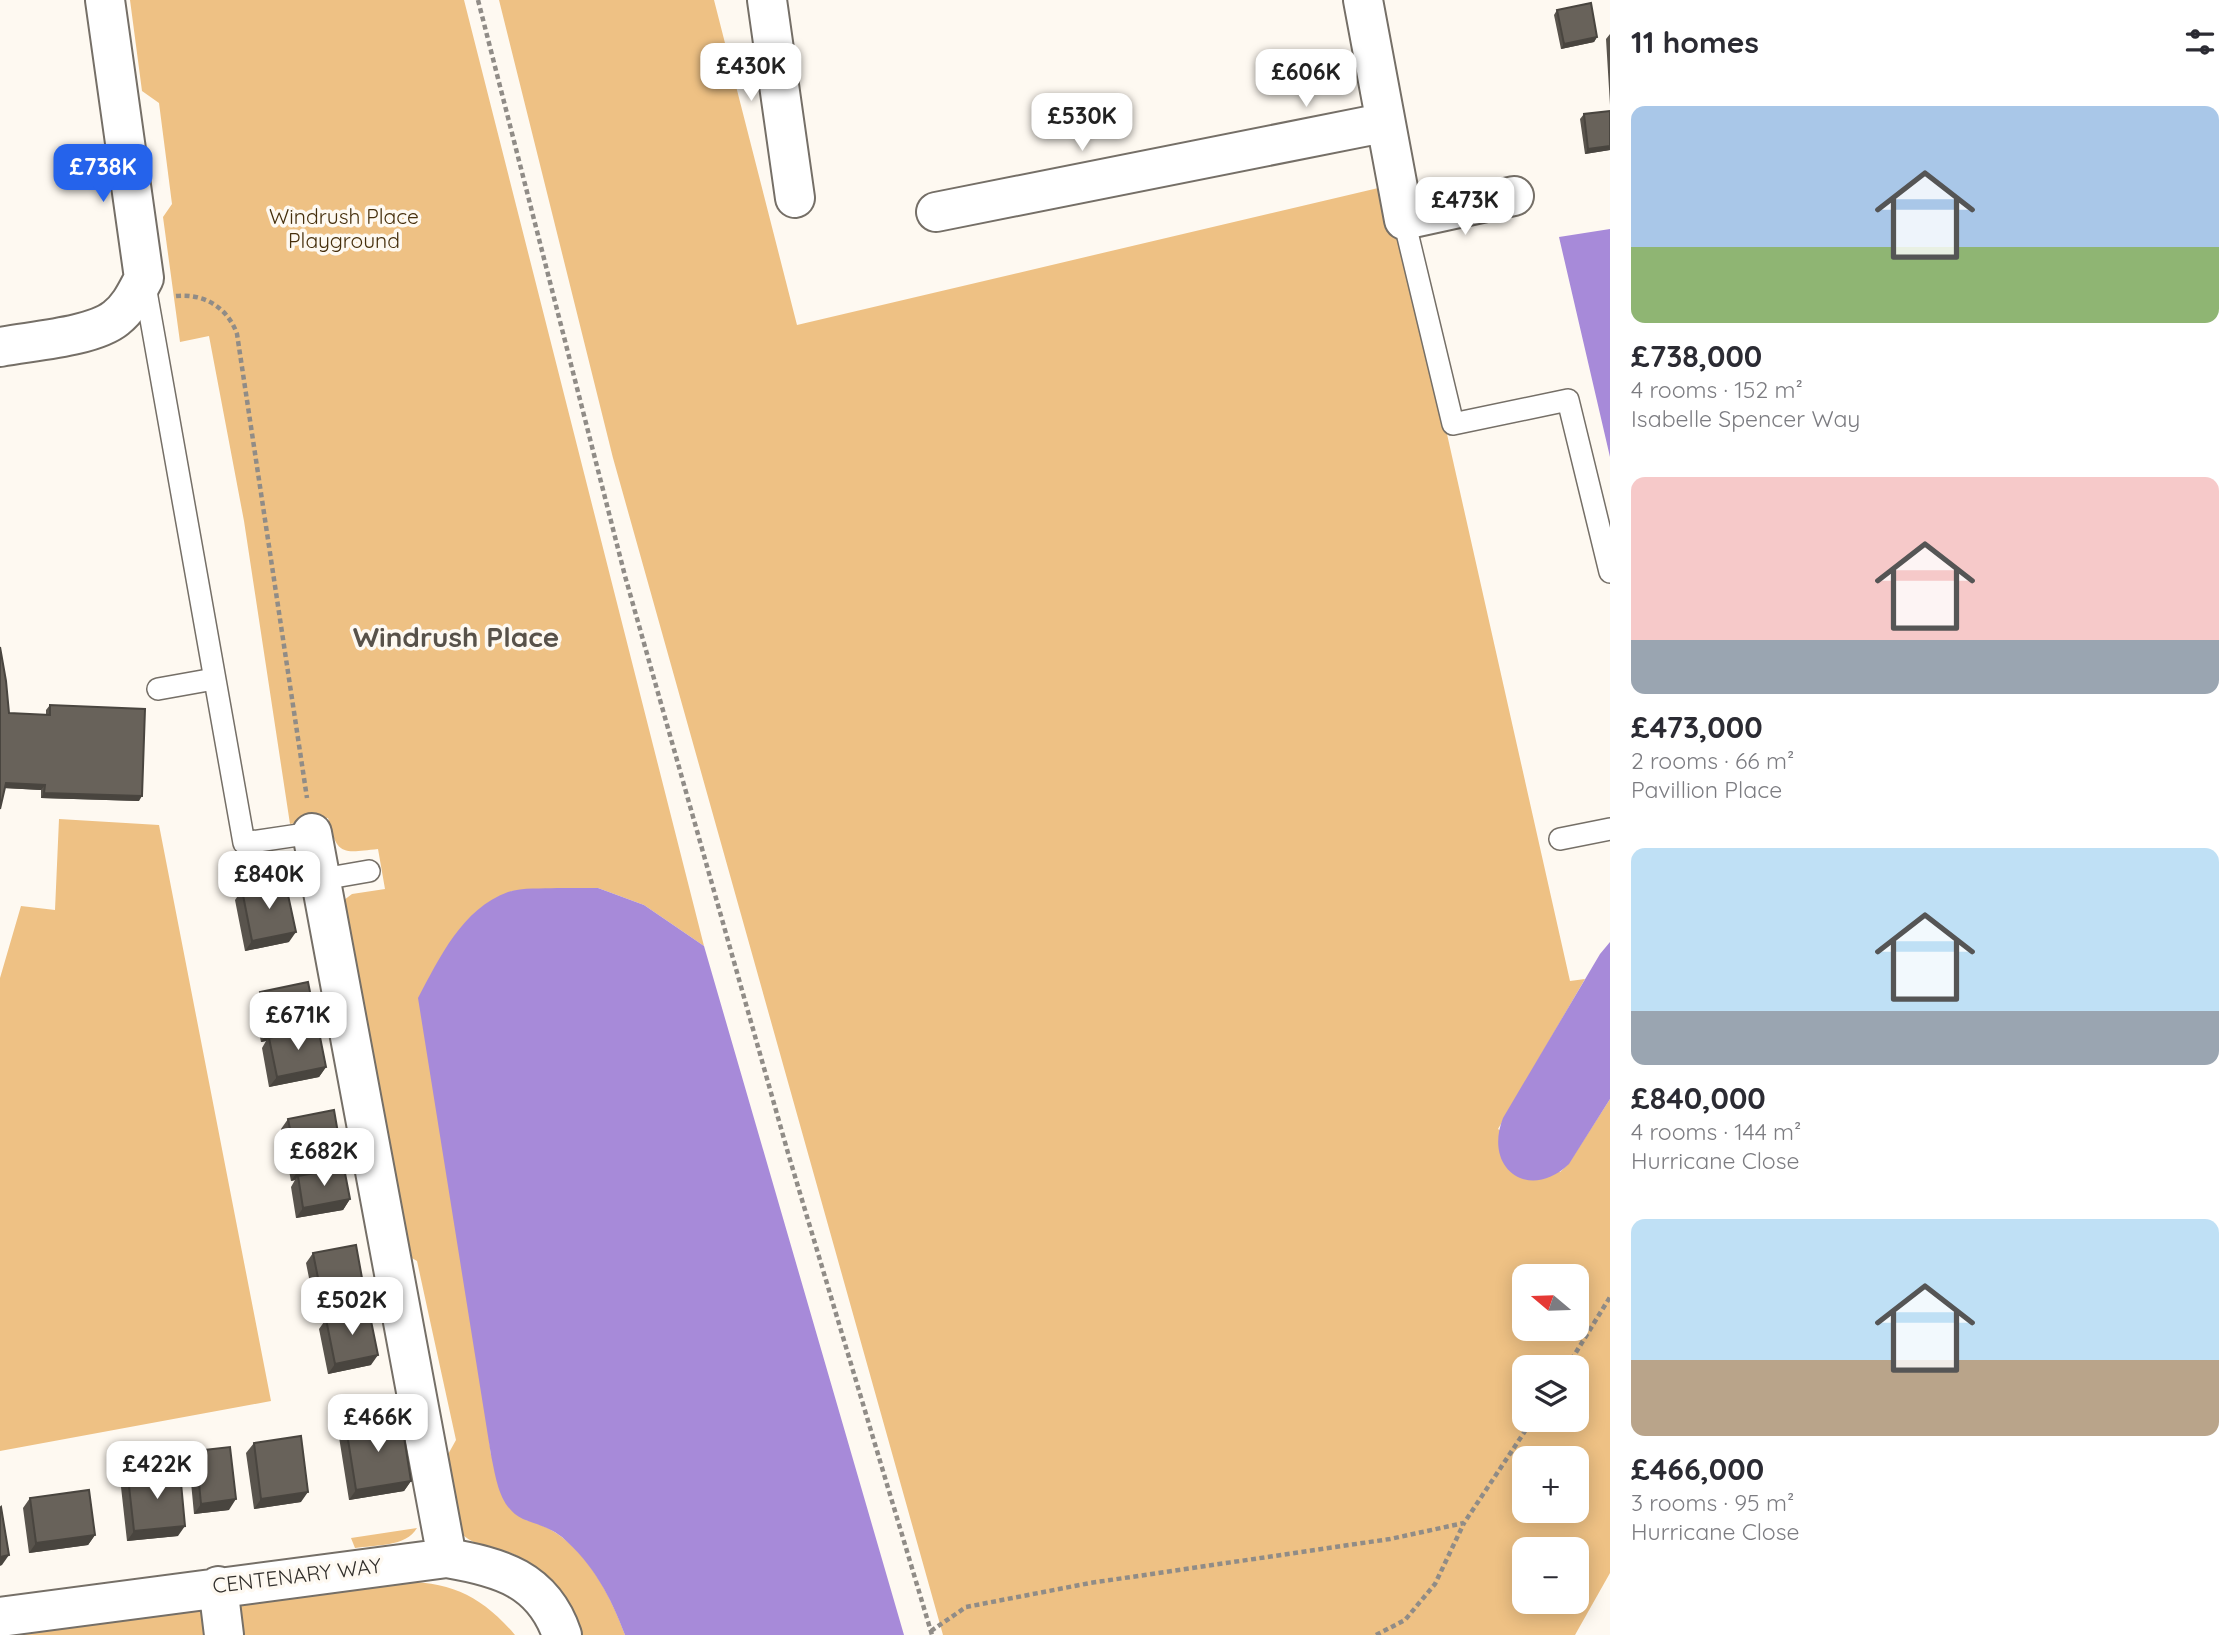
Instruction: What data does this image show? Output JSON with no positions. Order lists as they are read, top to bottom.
{
  "streets": {
    "street": ["CENTENARY WAY"]
  },
  "districts": ["Windrush Place"],
  "parks": ["Windrush Place Playground"],
  "north": "left",
  "page": {
    "heading": "11 homes",
    "price": [
      "£430K",
      "£606K",
      "£530K",
      "£738K",
      "£473K",
      "£840K",
      "£671K",
      "£682K",
      "£502K",
      "£466K",
      "£422K"
    ],
    "list": [
      {
        "name": "£738,000",
        "note": "4 rooms · 152 m² · Isabelle Spencer Way"
      },
      {
        "name": "£473,000",
        "note": "2 rooms · 66 m² · Pavillion Place"
      },
      {
        "name": "£840,000",
        "note": "4 rooms · 144 m² · Hurricane Close"
      },
      {
        "name": "£466,000",
        "note": "3 rooms · 95 m² · Hurricane Close"
      }
    ],
    "map_buttons": ["+", "−"]
  }
}
